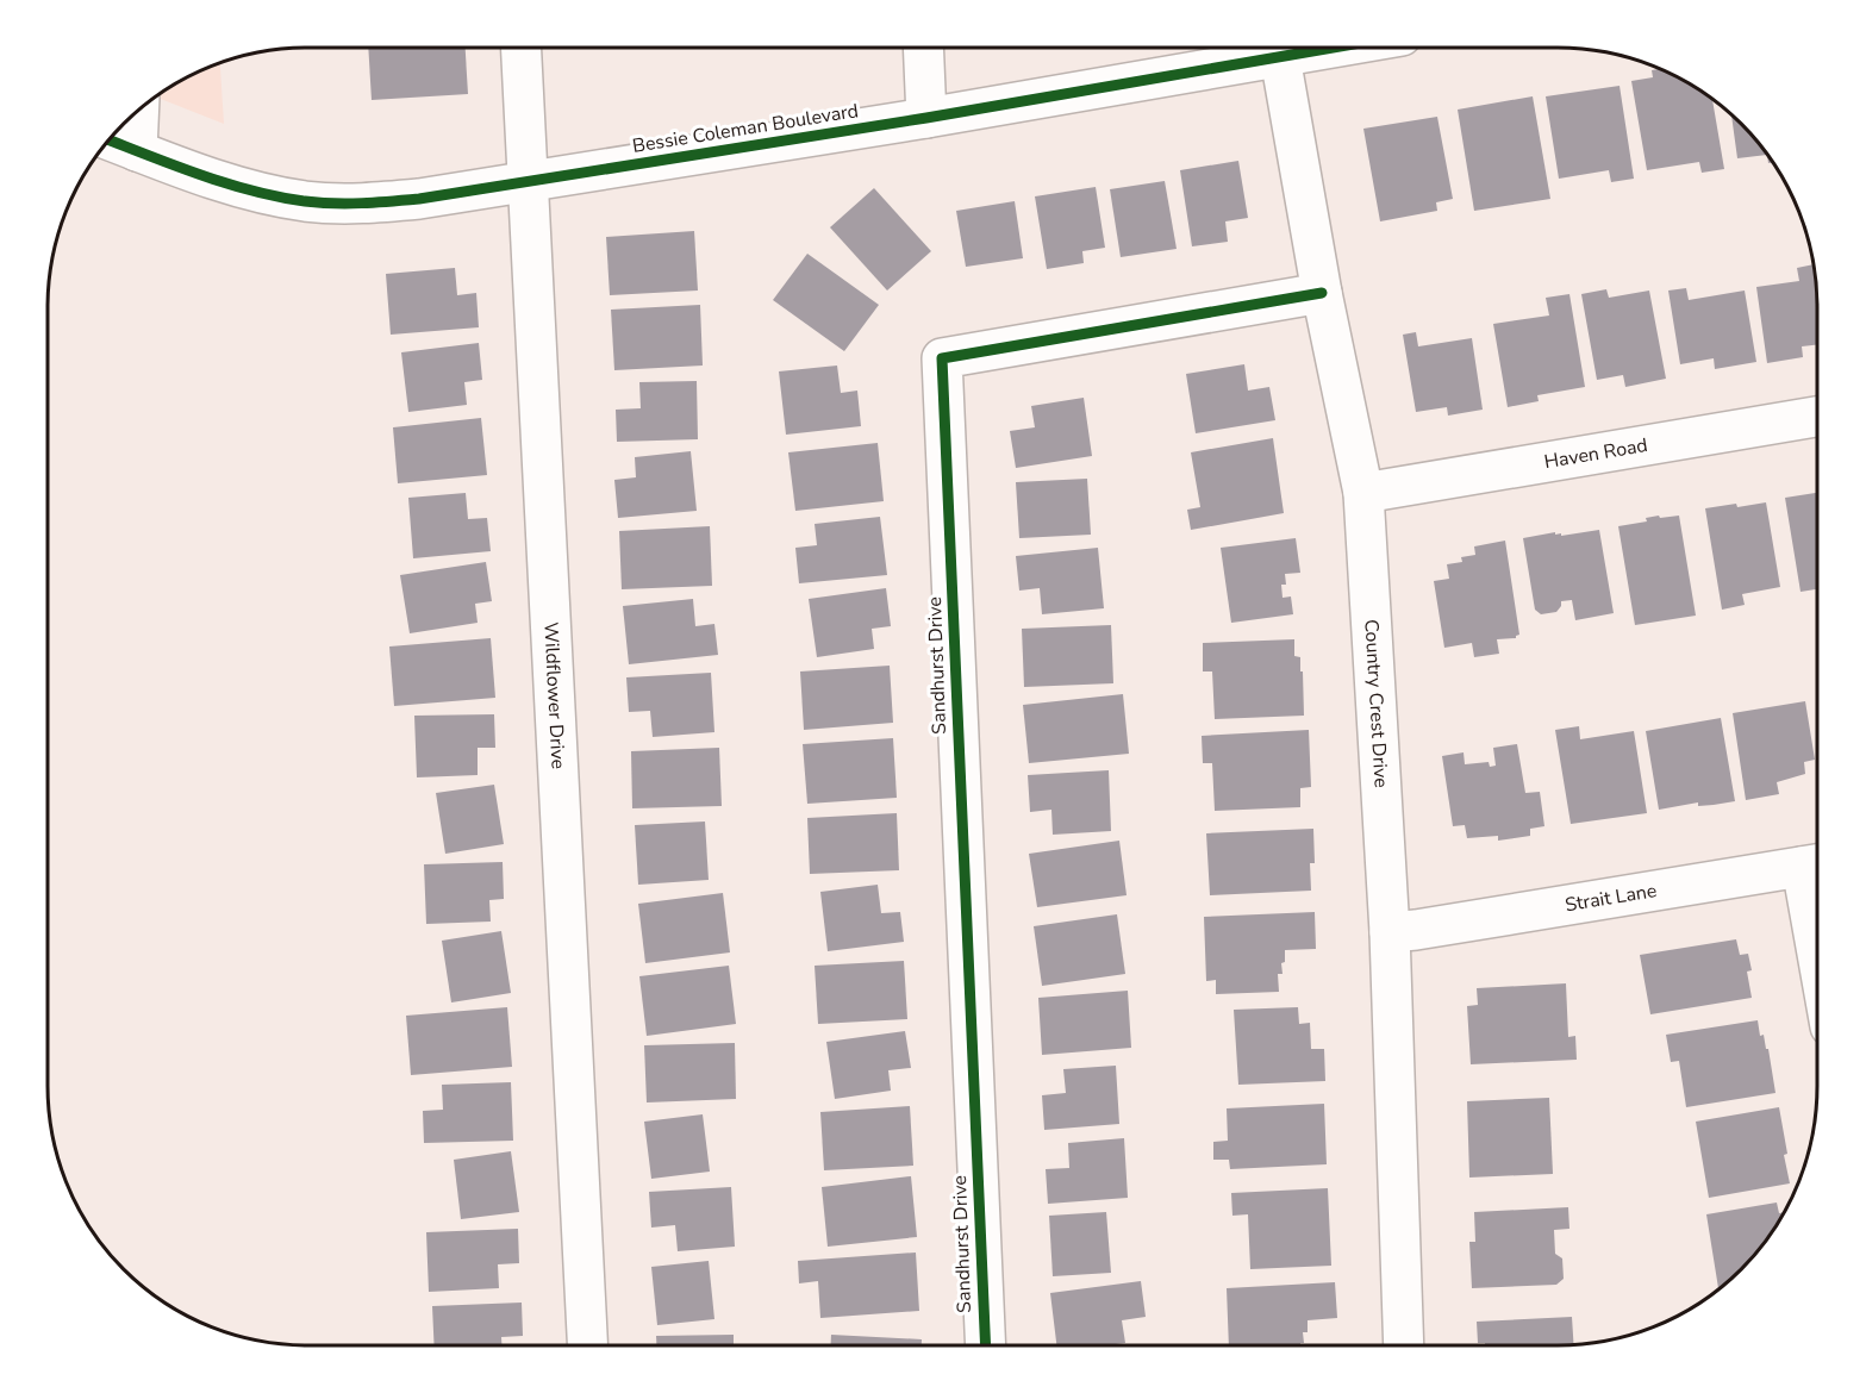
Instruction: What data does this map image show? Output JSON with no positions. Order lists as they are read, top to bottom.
{
  "streets": {
    "street": [
      "Bessie Coleman Boulevard",
      "Haven Road",
      "Sandhurst Drive",
      "Wildflower Drive",
      "Country Crest Drive",
      "Strait Lane"
    ]
  },
  "crossings": [
    ["Bessie Coleman Boulevard", "Wildflower Drive"],
    ["Bessie Coleman Boulevard", "Country Crest Drive"],
    ["Haven Road", "Country Crest Drive"],
    ["Sandhurst Drive", "Country Crest Drive"],
    ["Country Crest Drive", "Strait Lane"]
  ]
}
